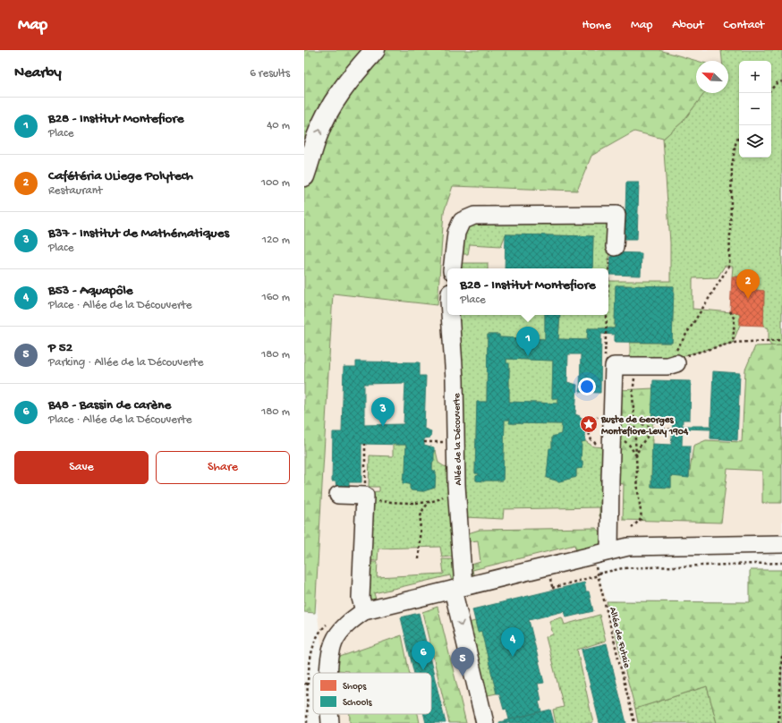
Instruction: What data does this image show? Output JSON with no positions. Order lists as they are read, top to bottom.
{
  "streets": {
    "street": ["Allée de la Découverte"],
    "path": ["Allée de Futaie"]
  },
  "places": {
    "place": ["Buste de Georges Montefiore-Levy 1904"]
  },
  "legend": ["Shops", "Schools"],
  "north": "top left",
  "page": {
    "header": "Map",
    "nav": [
      "Home",
      "Map",
      "About",
      "Contact"
    ],
    "heading": ["Nearby", "6 results"],
    "map_buttons": ["+", "−"],
    "list": [
      {
        "mark": "1",
        "name": "B28 - Institut Montefiore",
        "note": "Place",
        "value": "40 m"
      },
      {
        "mark": "2",
        "name": "Cafétéria ULiege Polytech",
        "note": "Restaurant",
        "value": "100 m"
      },
      {
        "mark": "3",
        "name": "B37 - Institut de Mathématiques",
        "note": "Place",
        "value": "120 m"
      },
      {
        "mark": "4",
        "name": "B53 - Aquapôle",
        "note": "Place · Allée de la Découverte",
        "value": "160 m"
      },
      {
        "mark": "5",
        "name": "P 52",
        "note": "Parking · Allée de la Découverte",
        "value": "180 m"
      },
      {
        "mark": "6",
        "name": "B48 - Bassin de carène",
        "note": "Place · Allée de la Découverte",
        "value": "180 m"
      }
    ],
    "popup": ["B28 - Institut Montefiore", "Place"],
    "pins": [
      "2",
      "1",
      "3",
      "4",
      "6",
      "5"
    ],
    "buttons": ["Save", "Share"]
  }
}
